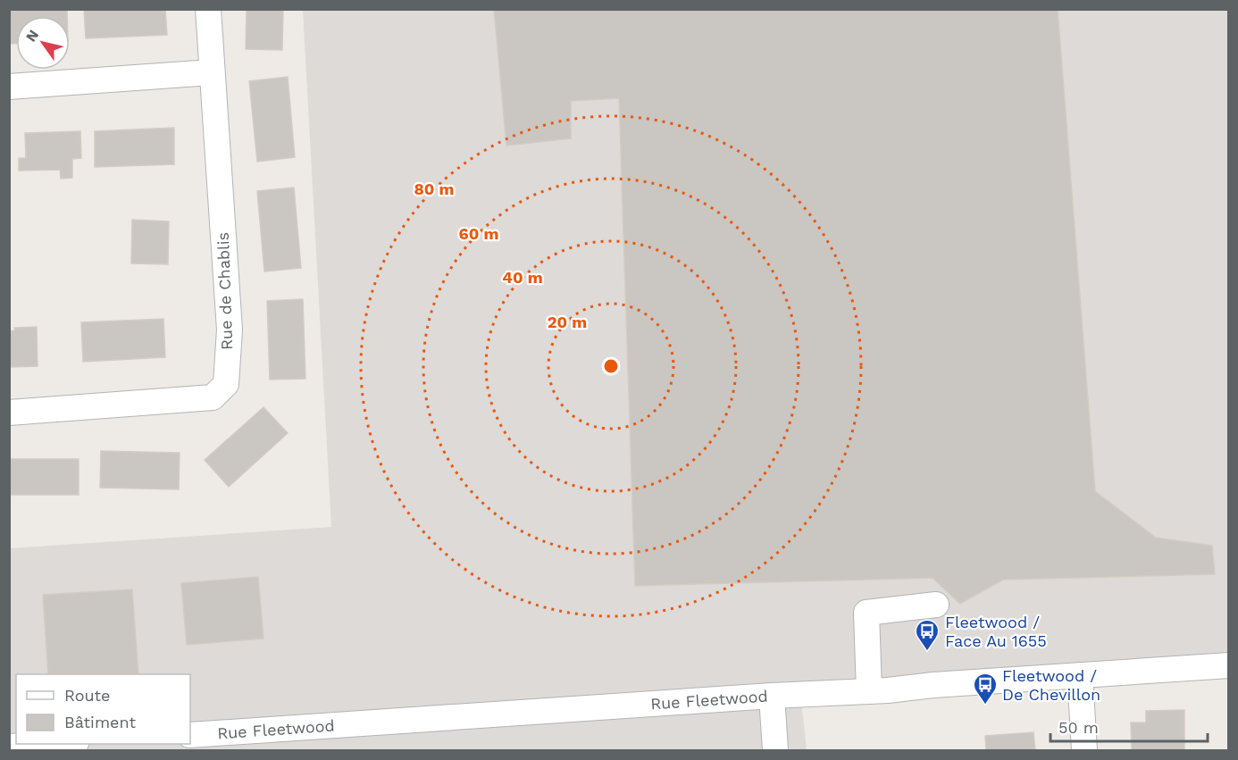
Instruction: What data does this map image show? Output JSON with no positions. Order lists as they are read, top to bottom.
{
  "streets": {
    "street": ["Rue de Chablis", "Rue Fleetwood"]
  },
  "places": {
    "bus stop": ["Fleetwood / Face Au 1655", "Fleetwood / De Chevillon"]
  },
  "legend": ["Route", "Bâtiment"],
  "scale_bar": "50 m",
  "north": "top left",
  "rings": [
    "80 m",
    "60 m",
    "40 m",
    "20 m"
  ]
}
